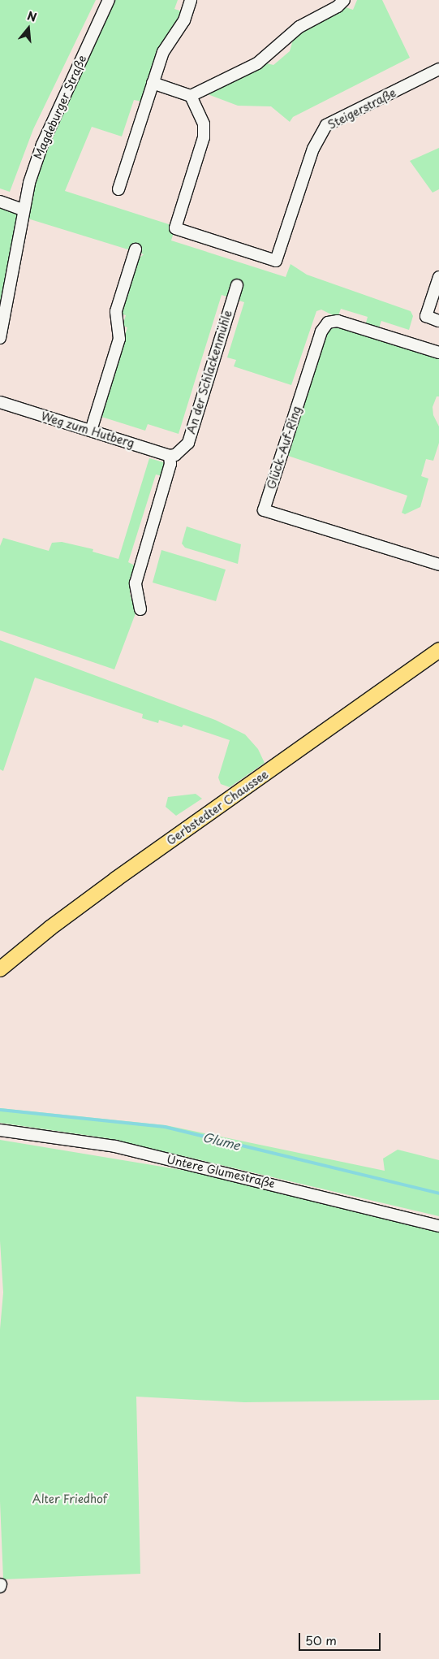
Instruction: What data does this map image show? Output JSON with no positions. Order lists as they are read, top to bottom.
{
  "streets": {
    "main road": ["Gerbstedter Chaussee"],
    "street": [
      "Magdeburger Straße",
      "Steigerstraße",
      "An der Schlackenmühle",
      "Weg zum Hutberg",
      "Glück-Auf-Ring",
      "Untere Glumestraße"
    ]
  },
  "crossings": [
    ["An der Schlackenmühle", "Weg zum Hutberg"]
  ],
  "water": ["Glume"],
  "parks": ["Alter Friedhof"],
  "scale_bar": "50 m",
  "north": "top"
}
